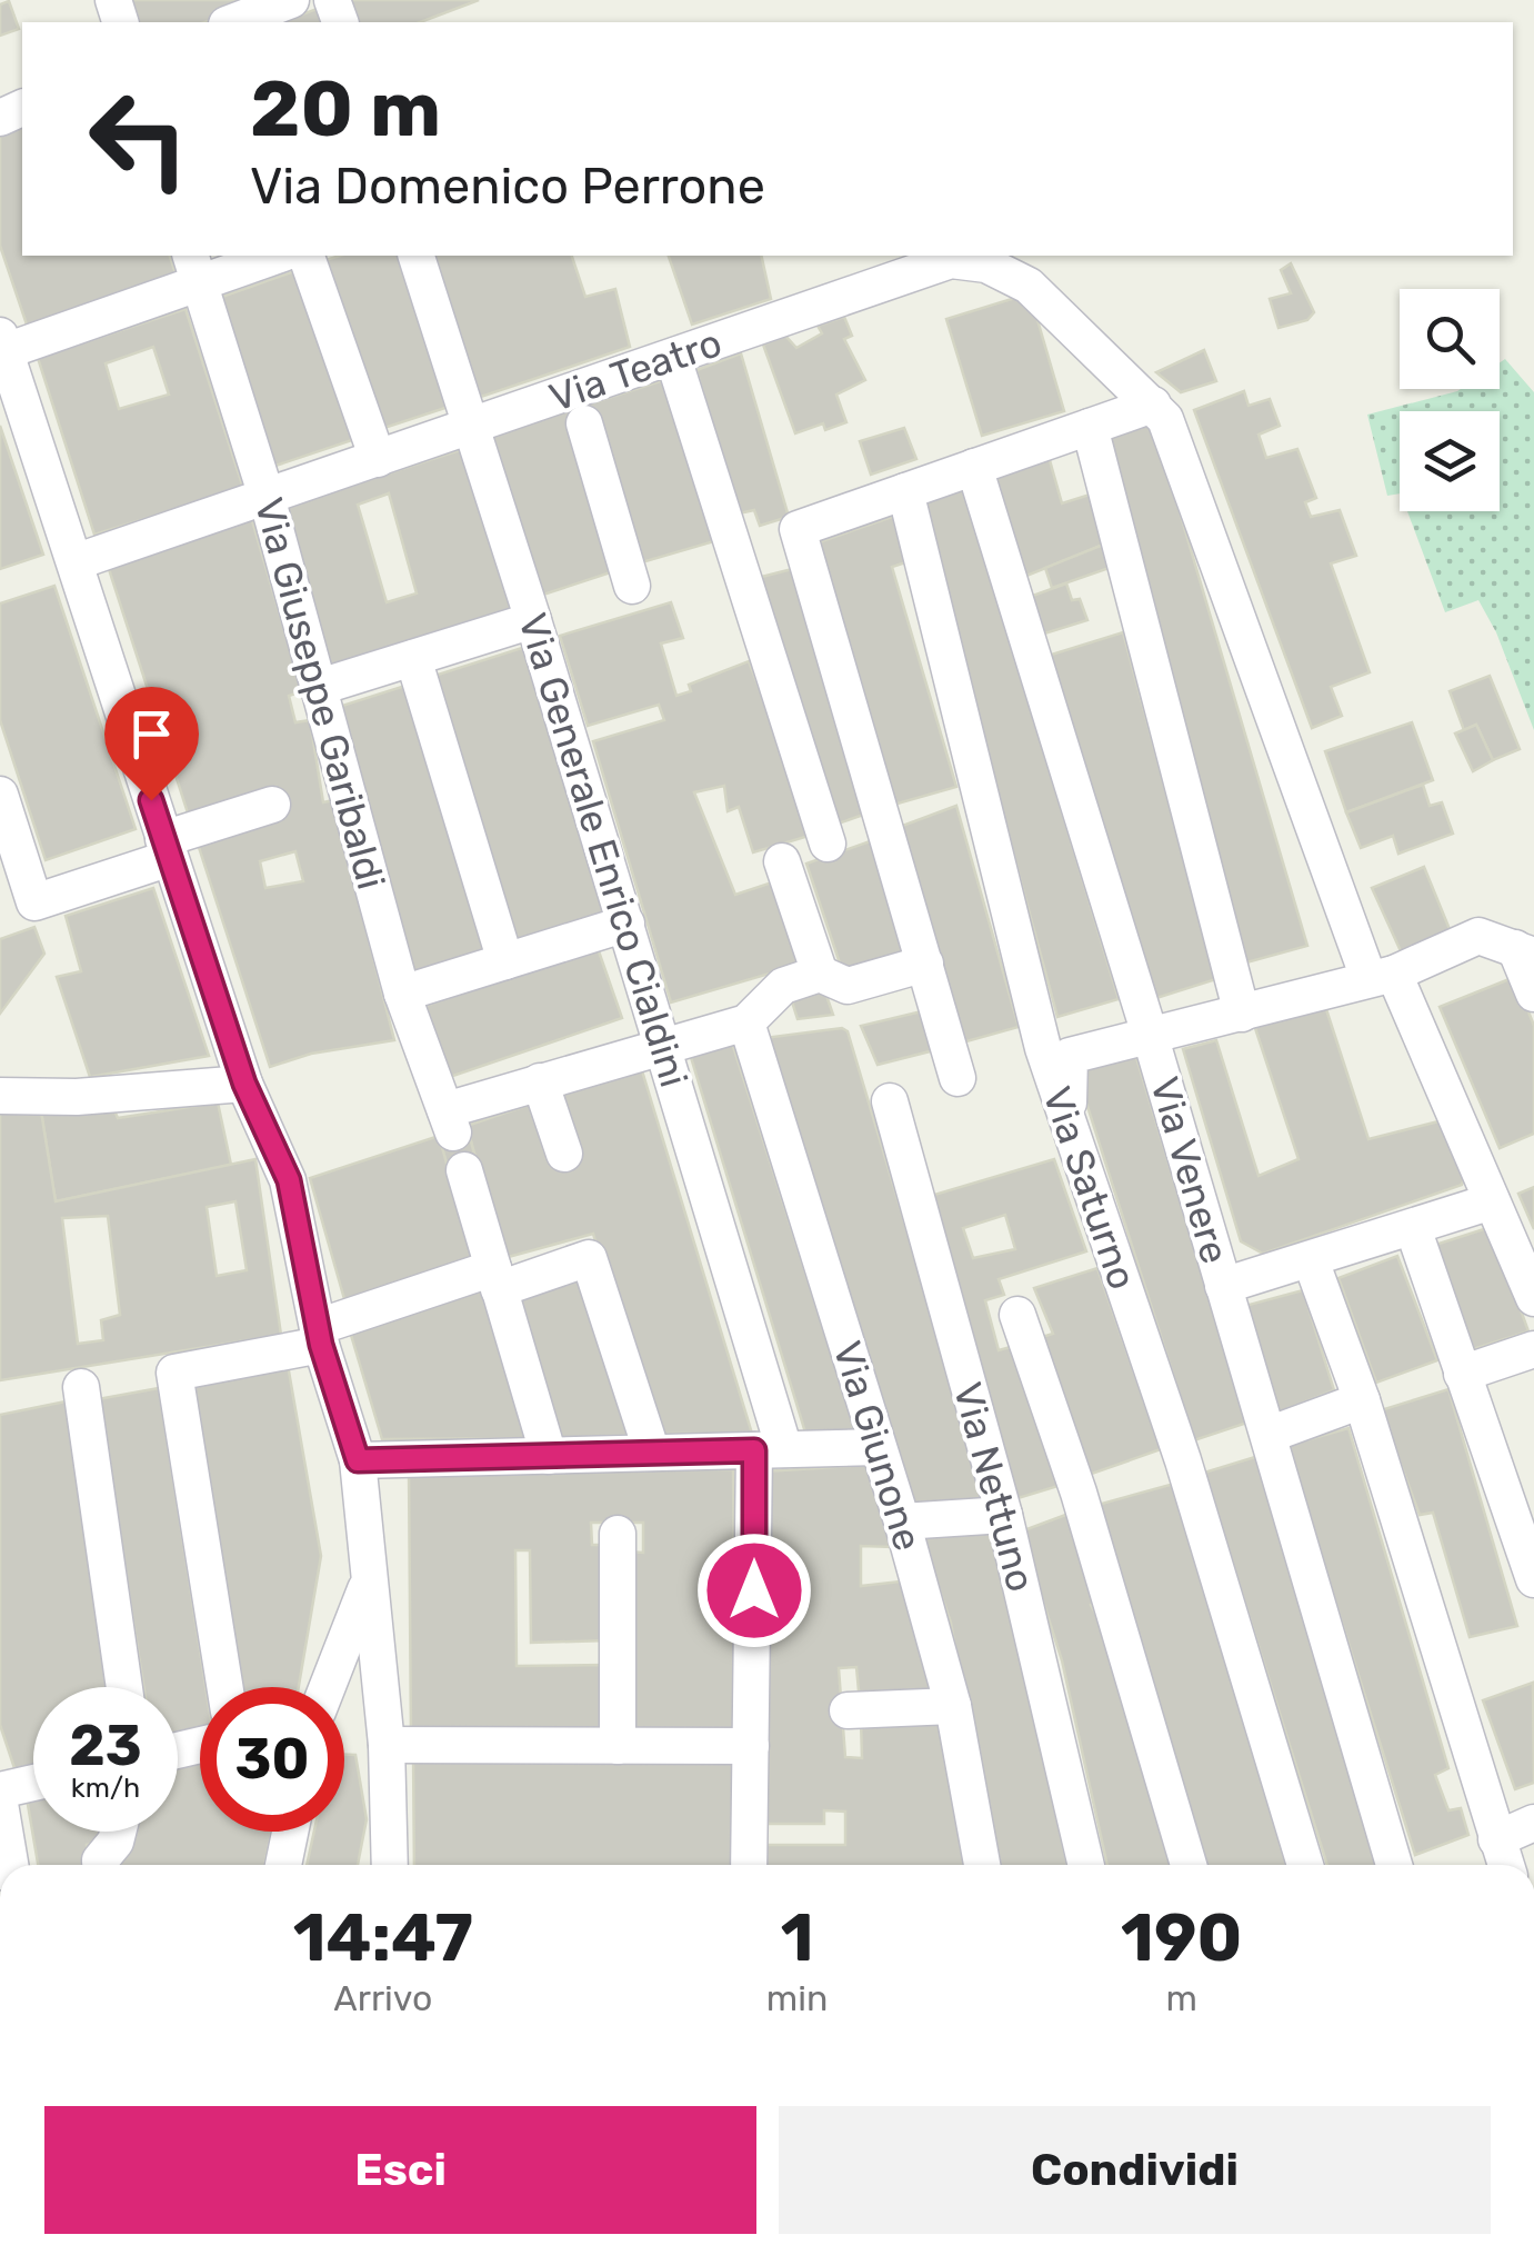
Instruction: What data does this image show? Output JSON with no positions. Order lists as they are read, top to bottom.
{
  "streets": {
    "street": [
      "Via Teatro",
      "Via Giuseppe Garibaldi",
      "Via Generale Enrico Cialdini",
      "Via Venere",
      "Via Saturno",
      "Via Giunone",
      "Via Nettuno"
    ]
  },
  "crossings": [
    ["Via Teatro", "Via Giuseppe Garibaldi"],
    ["Via Teatro", "Via Generale Enrico Cialdini"]
  ],
  "page": {
    "turn": ["20 m", "Via Domenico Perrone"],
    "speed": "23 km/h",
    "limit": "30",
    "eta": [
      "14:47",
      "Arrivo",
      "1",
      "min",
      "190",
      "m"
    ],
    "buttons": ["Esci", "Condividi"]
  }
}
